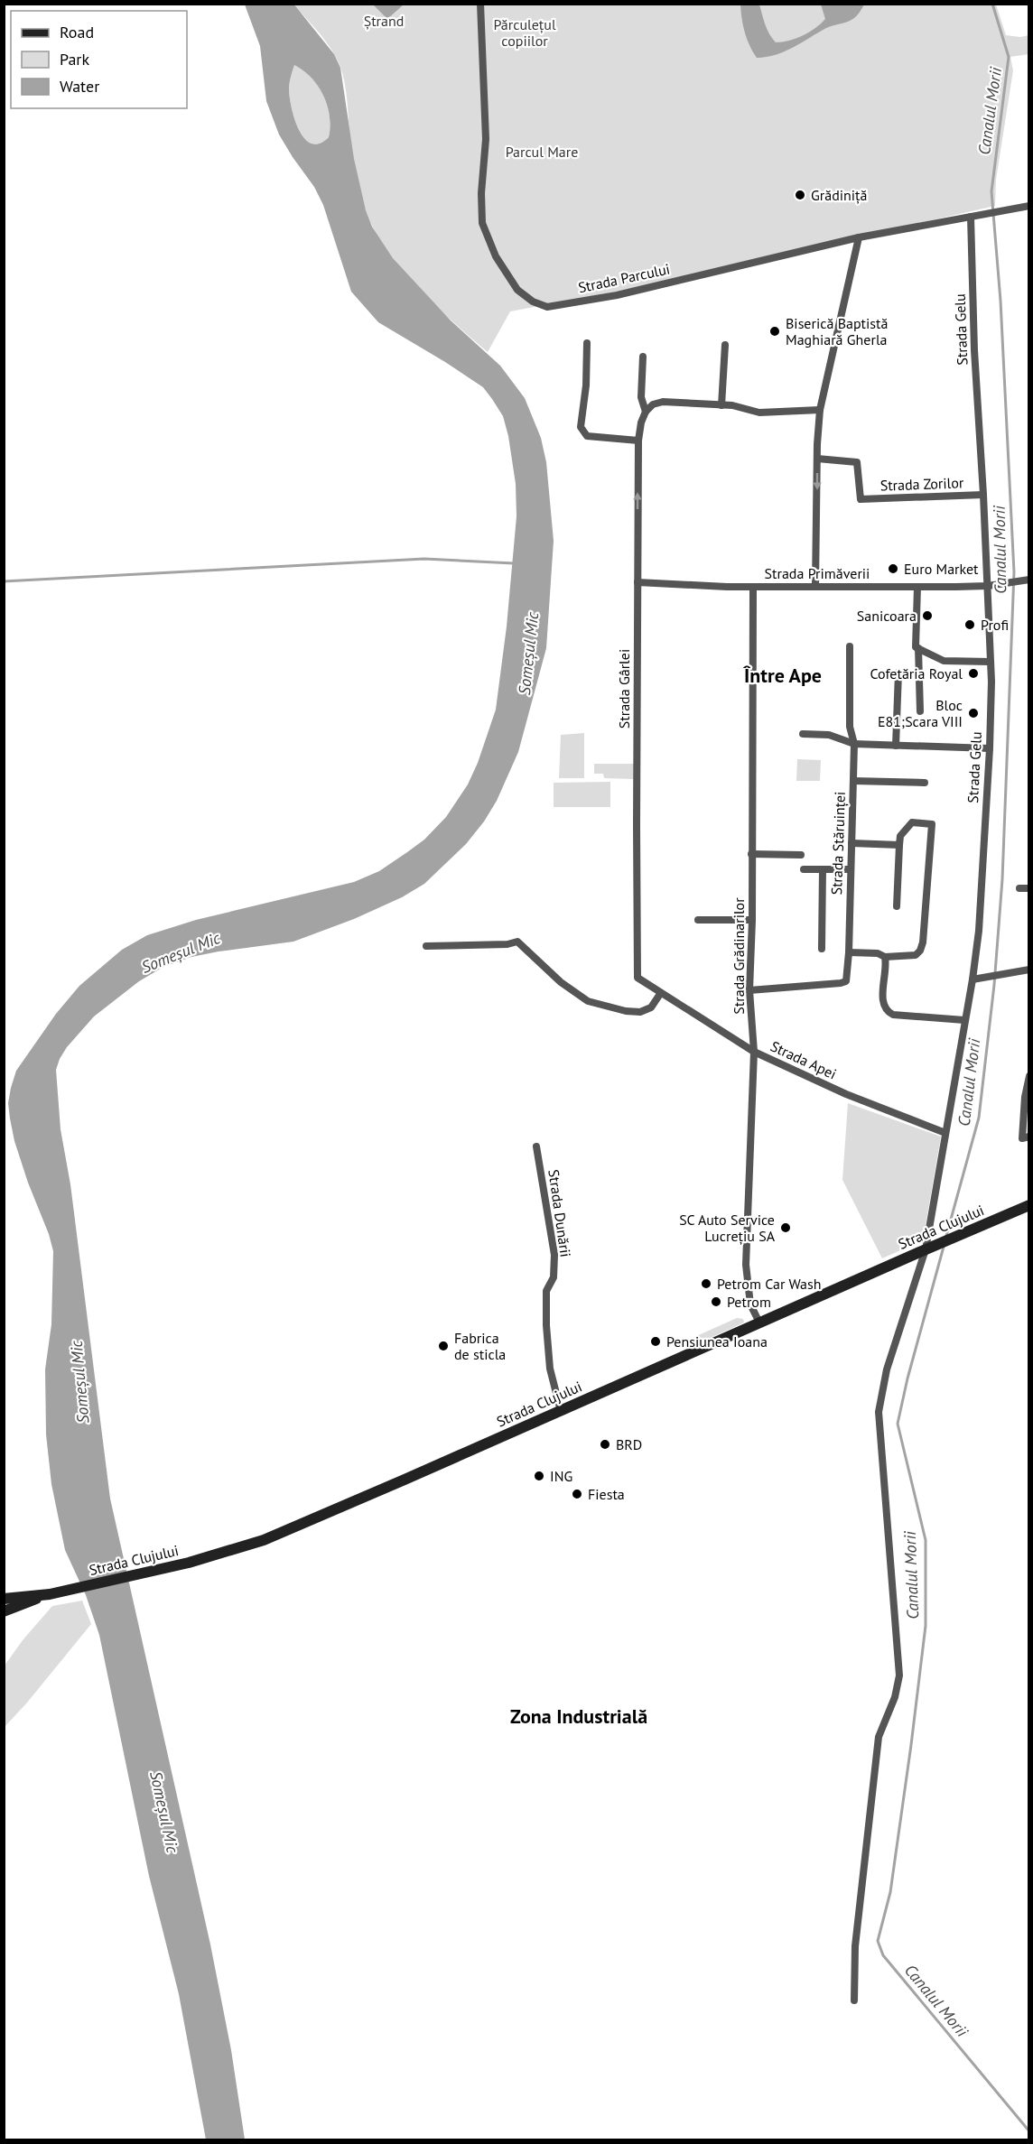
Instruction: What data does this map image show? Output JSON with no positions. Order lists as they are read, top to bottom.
{
  "streets": {
    "main road": ["Strada Clujului"],
    "street": [
      "Strada Parcului",
      "Strada Gelu",
      "Strada Zorilor",
      "Strada Primăverii",
      "Strada Gârlei",
      "Strada Stăruinței",
      "Strada Grădinarilor",
      "Strada Apei",
      "Strada Dunării"
    ]
  },
  "crossings": [
    ["Strada Parcului", "Strada Gelu"],
    ["Strada Gelu", "Strada Zorilor"],
    ["Strada Gelu", "Strada Primăverii"],
    ["Strada Gelu", "Strada Apei"],
    ["Strada Gelu", "Strada Clujului"],
    ["Strada Primăverii", "Strada Gârlei"],
    ["Strada Primăverii", "Strada Grădinarilor"],
    ["Strada Gârlei", "Strada Apei"],
    ["Strada Stăruinței", "Strada Grădinarilor"],
    ["Strada Grădinarilor", "Strada Apei"],
    ["Strada Grădinarilor", "Strada Clujului"],
    ["Strada Dunării", "Strada Clujului"]
  ],
  "districts": ["Între Ape", "Zona Industrială"],
  "water": ["Canalul Morii", "Someșul Mic"],
  "parks": ["Ștrand", "Părculețul copiilor", "Parcul Mare"],
  "places": [
    "Grădiniță",
    "Biserică Baptistă Maghiară Gherla",
    "Euro Market",
    "Sanicoara",
    "Profi",
    "Cofetăria Royal",
    "Bloc E81;Scara VIII",
    "SC Auto Service Lucrețiu SA",
    "Petrom Car Wash",
    "Petrom",
    "Pensiunea Ioana",
    "Fabrica de sticla",
    "BRD",
    "ING",
    "Fiesta"
  ],
  "legend": ["Road", "Park", "Water"]
}
